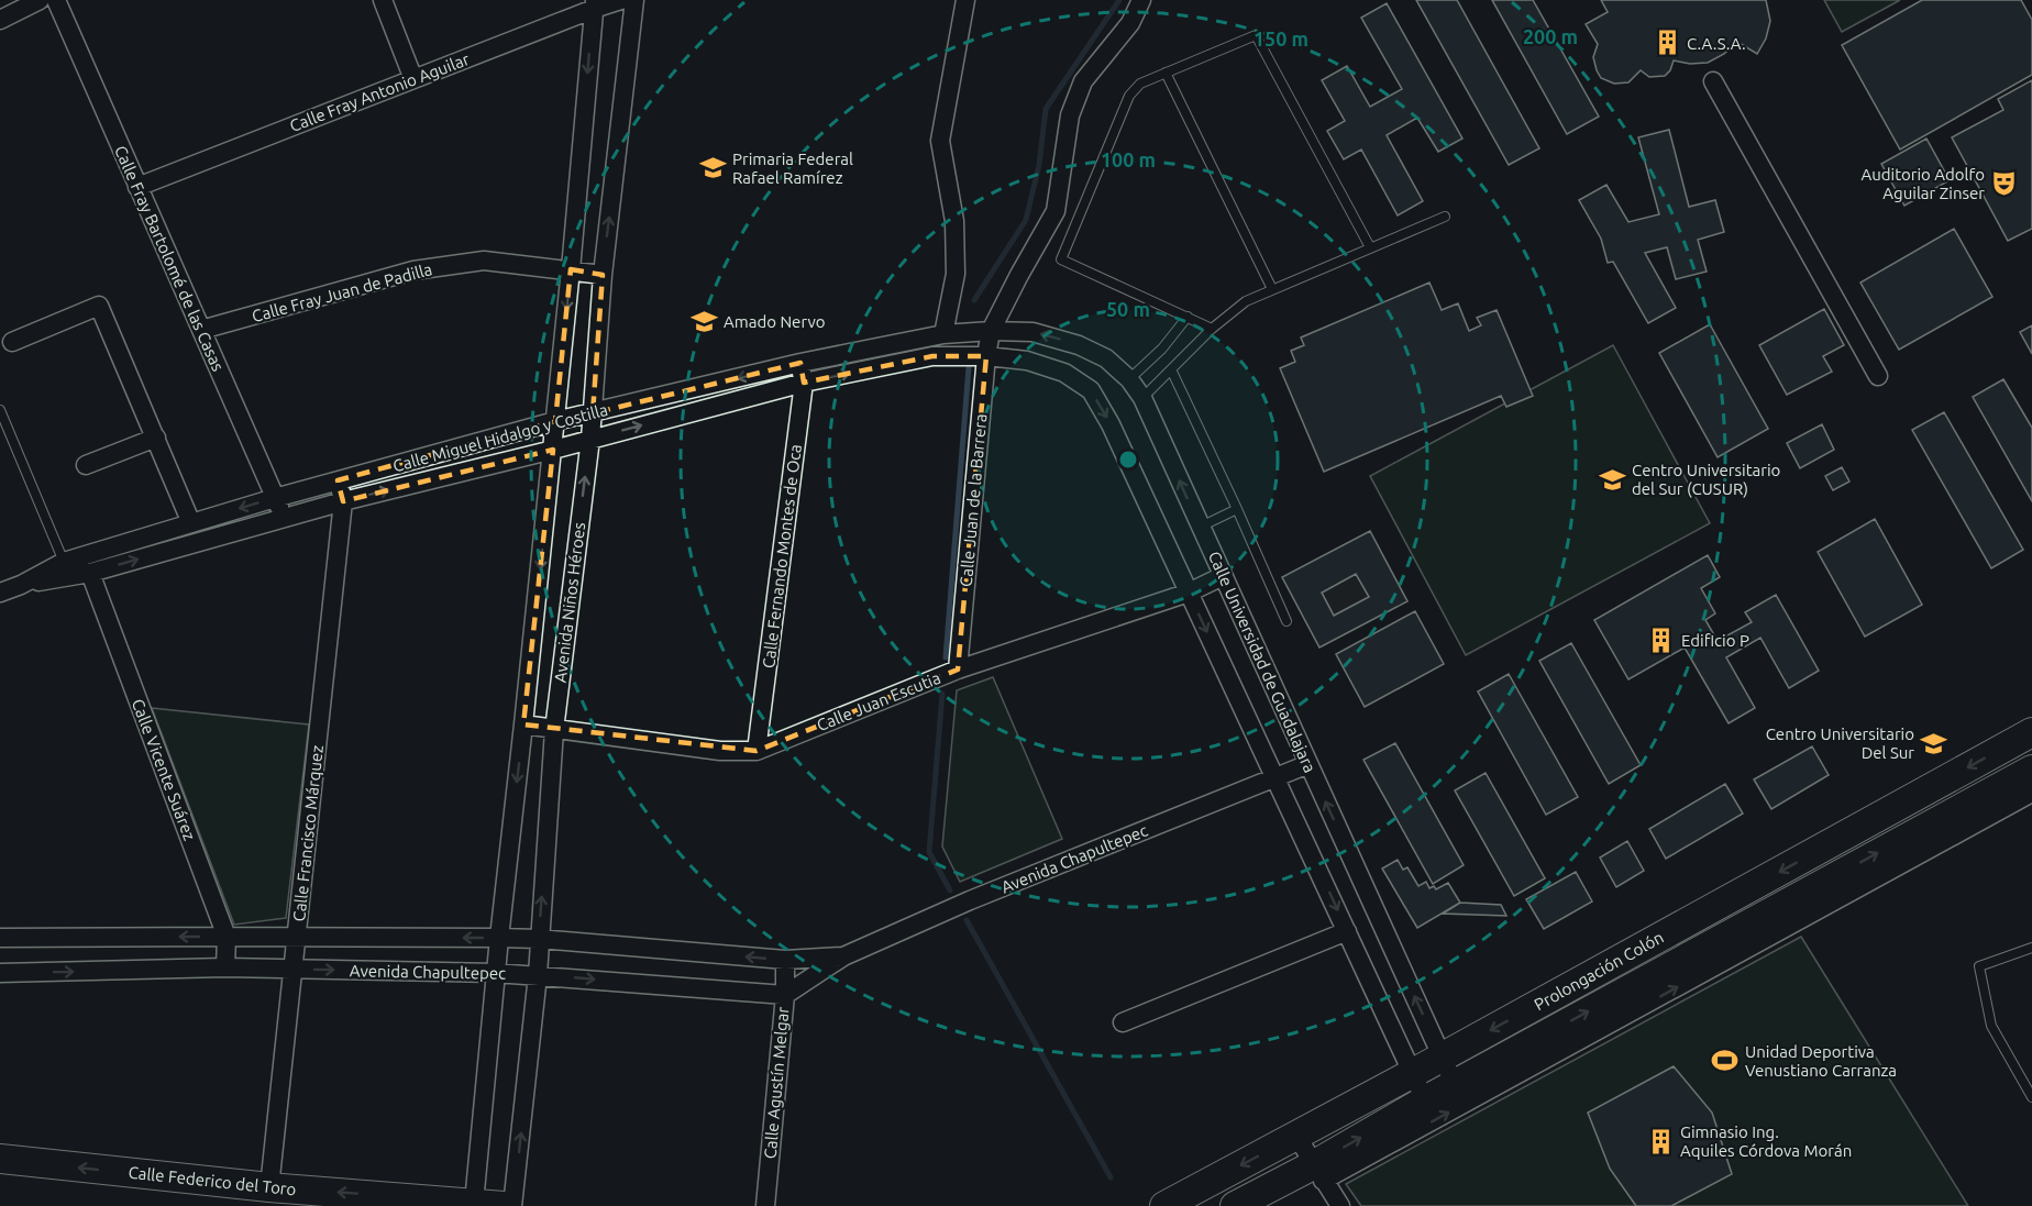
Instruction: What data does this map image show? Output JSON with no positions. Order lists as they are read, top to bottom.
{
  "streets": {
    "main road": ["Prolongación Colón", "Calle Federico del Toro"],
    "street": [
      "Calle Fray Antonio Aguilar",
      "Calle Fray Bartolomé de las Casas",
      "Calle Fray Juan de Padilla",
      "Calle Miguel Hidalgo y Costilla",
      "Calle Juan de la Barrera",
      "Calle Fernando Montes de Oca",
      "Avenida Niños Héroes",
      "Calle Universidad de Guadalajara",
      "Calle Juan Escutia",
      "Calle Vicente Suárez",
      "Calle Francisco Márquez",
      "Avenida Chapultepec",
      "Calle Agustín Melgar"
    ]
  },
  "crossings": [
    ["Calle Fray Antonio Aguilar", "Calle Fray Bartolomé de las Casas"],
    ["Calle Fray Antonio Aguilar", "Avenida Niños Héroes"],
    ["Calle Fray Bartolomé de las Casas", "Calle Fray Juan de Padilla"],
    ["Calle Fray Bartolomé de las Casas", "Calle Miguel Hidalgo y Costilla"],
    ["Calle Fray Juan de Padilla", "Avenida Niños Héroes"],
    ["Calle Miguel Hidalgo y Costilla", "Calle Juan de la Barrera"],
    ["Calle Miguel Hidalgo y Costilla", "Calle Fernando Montes de Oca"],
    ["Calle Miguel Hidalgo y Costilla", "Avenida Niños Héroes"],
    ["Calle Miguel Hidalgo y Costilla", "Calle Universidad de Guadalajara"],
    ["Calle Miguel Hidalgo y Costilla", "Calle Vicente Suárez"],
    ["Calle Miguel Hidalgo y Costilla", "Calle Francisco Márquez"],
    ["Calle Juan de la Barrera", "Calle Universidad de Guadalajara"],
    ["Calle Juan de la Barrera", "Calle Juan Escutia"],
    ["Calle Fernando Montes de Oca", "Calle Juan Escutia"],
    ["Avenida Niños Héroes", "Calle Juan Escutia"],
    ["Avenida Niños Héroes", "Avenida Chapultepec"],
    ["Avenida Niños Héroes", "Calle Federico del Toro"],
    ["Calle Universidad de Guadalajara", "Calle Juan Escutia"],
    ["Calle Universidad de Guadalajara", "Avenida Chapultepec"],
    ["Calle Universidad de Guadalajara", "Prolongación Colón"],
    ["Calle Vicente Suárez", "Avenida Chapultepec"],
    ["Calle Francisco Márquez", "Avenida Chapultepec"],
    ["Calle Francisco Márquez", "Calle Federico del Toro"],
    ["Avenida Chapultepec", "Calle Agustín Melgar"]
  ],
  "one_way": ["Calle Federico del Toro"],
  "places": {
    "building": ["C.A.S.A.", "Edificio P", "Gimnasio Ing. Aquiles Córdova Morán"],
    "school or university": [
      "Primaria Federal Rafael Ramírez",
      "Amado Nervo",
      "Centro Universitario del Sur (CUSUR)",
      "Centro Universitario Del Sur"
    ],
    "theatre": ["Auditorio Adolfo Aguilar Zinser"],
    "sports": ["Unidad Deportiva Venustiano Carranza"]
  },
  "rings": [
    "200 m",
    "150 m",
    "100 m",
    "50 m"
  ]
}
